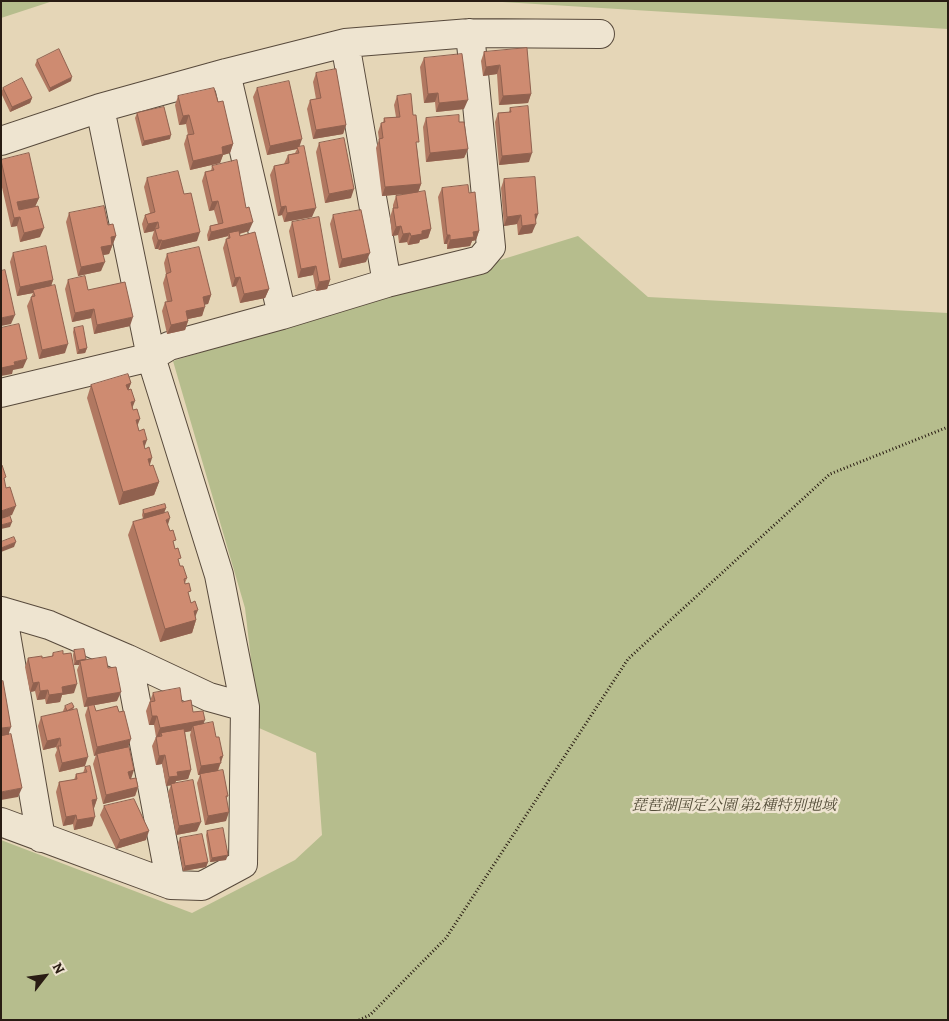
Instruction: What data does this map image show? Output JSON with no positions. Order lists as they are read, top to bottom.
{
  "parks": ["琵琶湖国定公園 第2種特別地域"],
  "north": "top right"
}
